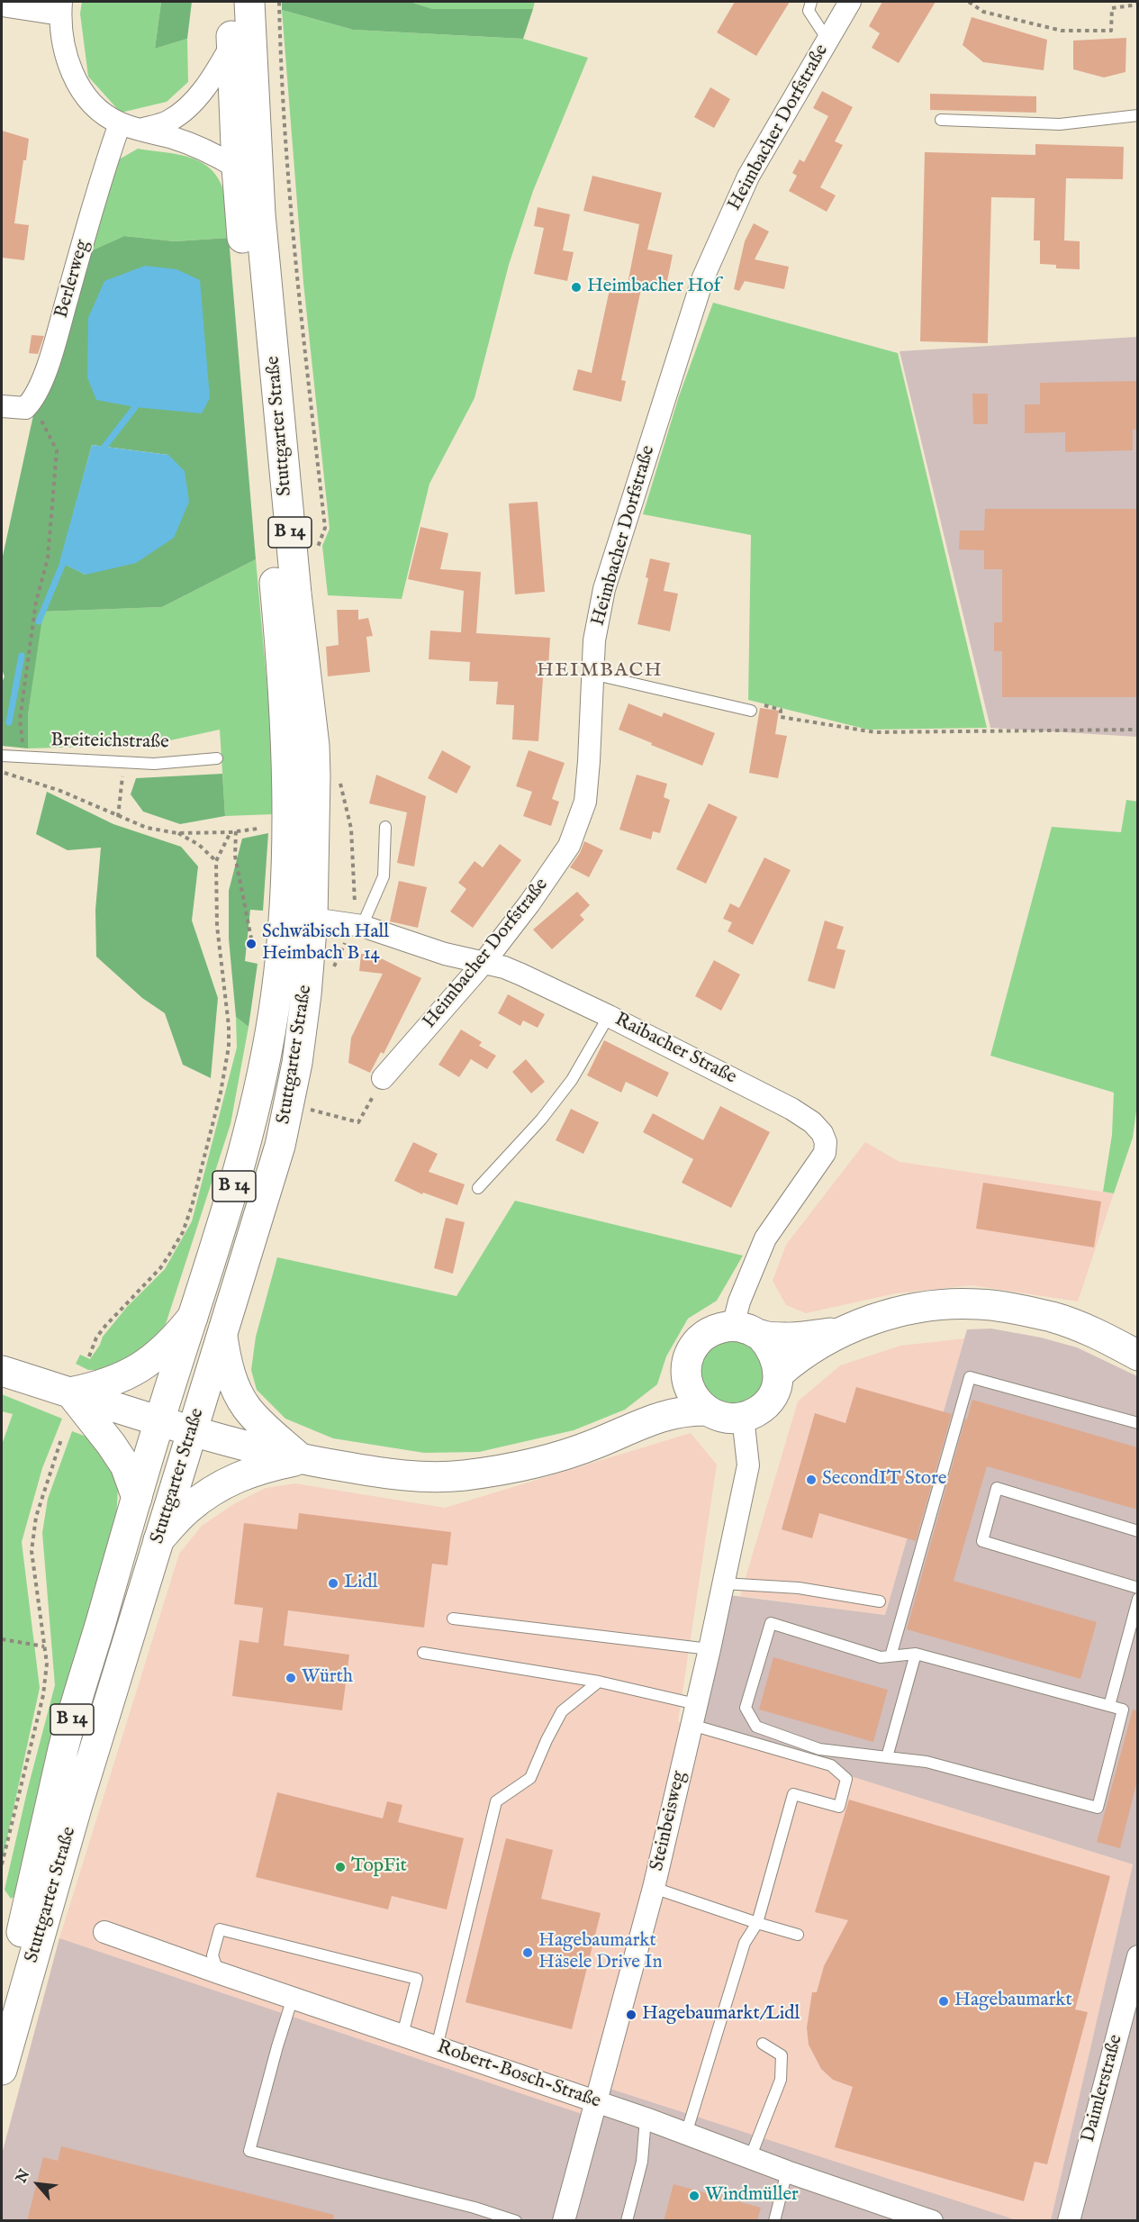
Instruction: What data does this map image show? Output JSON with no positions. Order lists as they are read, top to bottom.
{
  "streets": {
    "main road": ["Stuttgarter Straße", "B 14"],
    "street": [
      "Heimbacher Dorfstraße",
      "Berlerweg",
      "Raibacher Straße",
      "Steinbeisweg",
      "Robert-Bosch-Straße",
      "Daimlerstraße"
    ],
    "lane": ["Breiteichstraße"]
  },
  "crossings": [
    ["Heimbacher Dorfstraße", "Raibacher Straße"],
    ["Stuttgarter Straße", "Raibacher Straße"],
    ["Raibacher Straße", "Steinbeisweg"],
    ["Steinbeisweg", "Robert-Bosch-Straße"]
  ],
  "districts": ["HEIMBACH"],
  "places": [
    "Heimbacher Hof",
    "Schwäbisch Hall Heimbach B 14",
    "SecondIT Store",
    "Lidl",
    "Würth",
    "TopFit",
    "Hagebaumarkt Häsele Drive In",
    "Hagebaumarkt",
    "Hagebaumarkt/Lidl",
    "Windmüller"
  ],
  "north": "top left"
}
